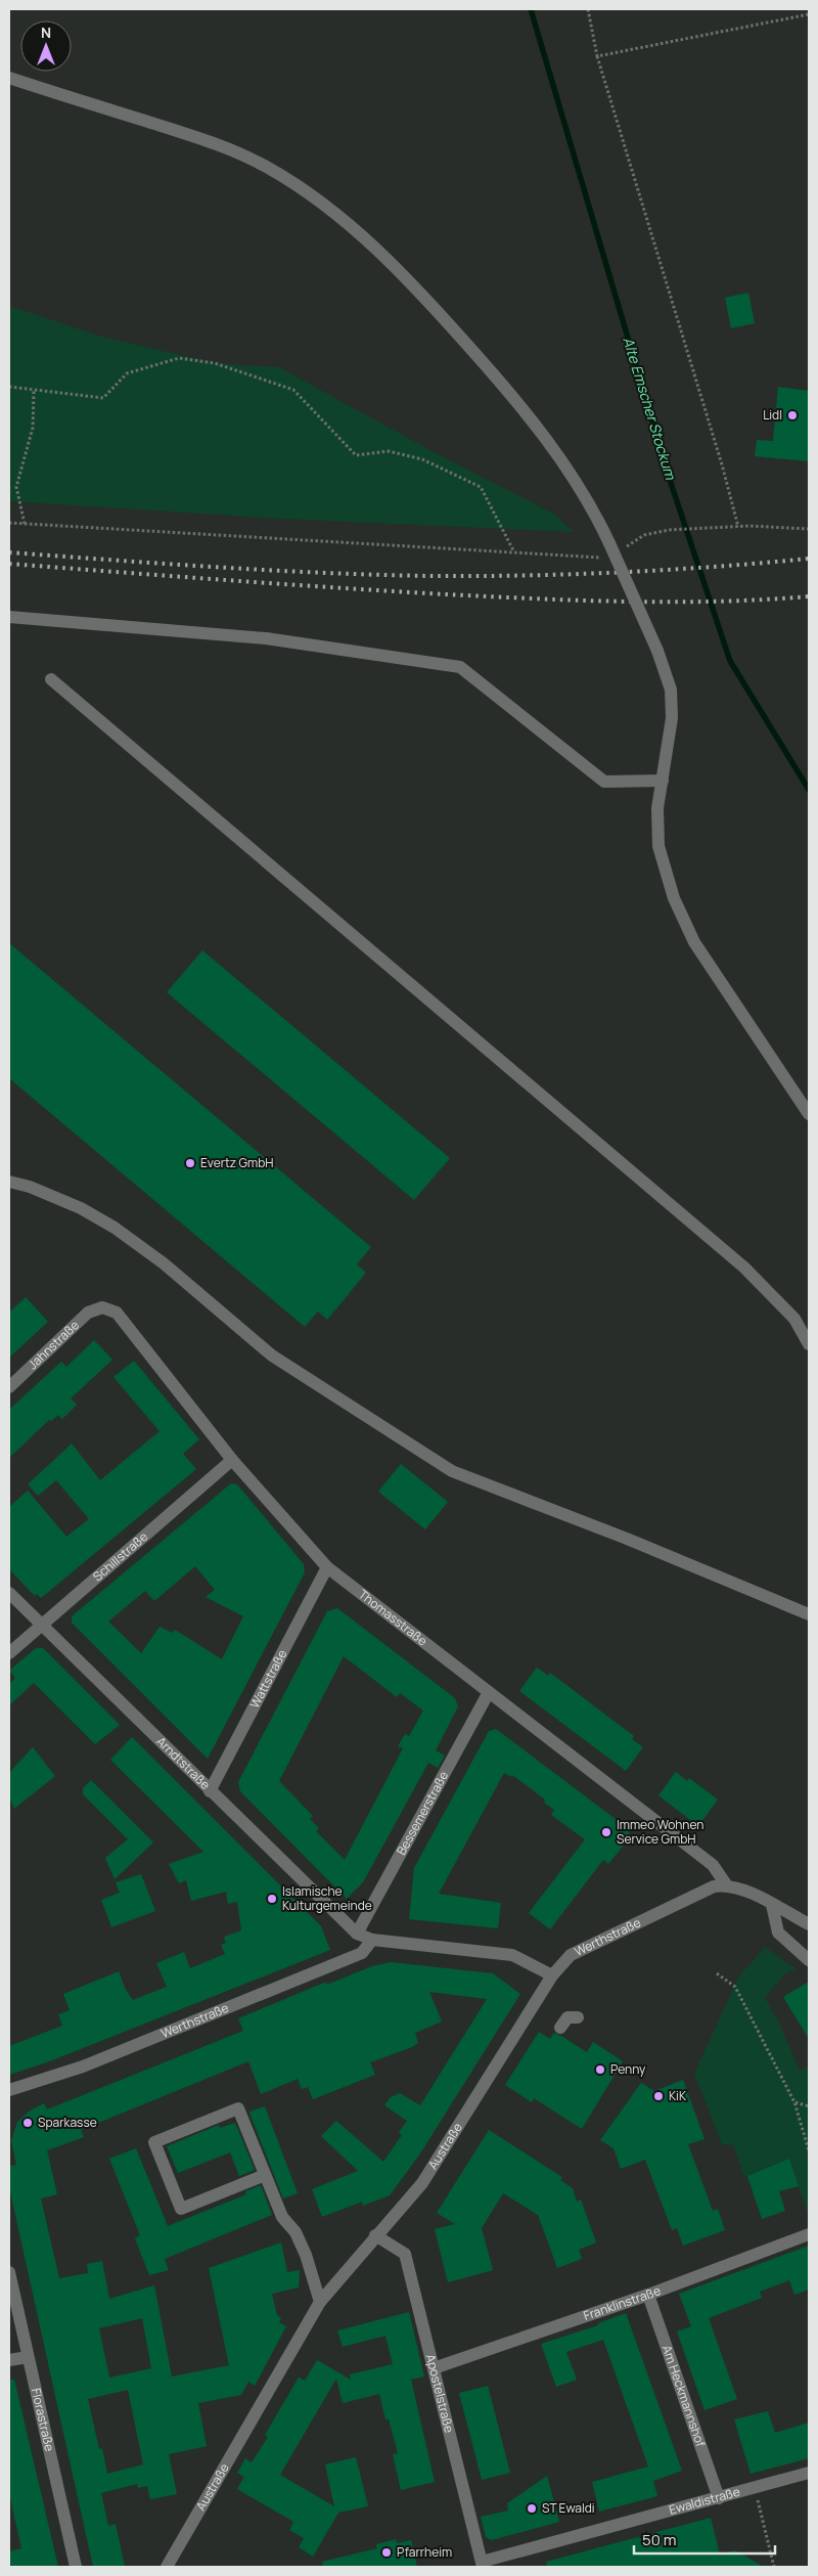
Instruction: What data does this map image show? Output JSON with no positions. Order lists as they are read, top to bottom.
{
  "streets": {
    "street": [
      "Jahnstraße",
      "Schillstraße",
      "Thomasstraße",
      "Wattstraße",
      "Arndtstraße",
      "Bessemerstraße",
      "Werthstraße",
      "Austraße",
      "Franklinstraße",
      "Apostelstraße",
      "Am Heckmannshof",
      "Florastraße",
      "Ewaldistraße"
    ]
  },
  "crossings": [
    ["Jahnstraße", "Thomasstraße"],
    ["Schillstraße", "Thomasstraße"],
    ["Schillstraße", "Arndtstraße"],
    ["Thomasstraße", "Wattstraße"],
    ["Thomasstraße", "Bessemerstraße"],
    ["Thomasstraße", "Werthstraße"],
    ["Wattstraße", "Arndtstraße"],
    ["Arndtstraße", "Bessemerstraße"],
    ["Werthstraße", "Austraße"],
    ["Austraße", "Apostelstraße"],
    ["Franklinstraße", "Apostelstraße"],
    ["Franklinstraße", "Am Heckmannshof"],
    ["Apostelstraße", "Ewaldistraße"],
    ["Am Heckmannshof", "Ewaldistraße"]
  ],
  "water": ["Alte Emscher Stockum"],
  "places": [
    "Lidl",
    "Evertz GmbH",
    "Immeo Wohnen Service GmbH",
    "Islamische Kulturgemeinde",
    "Penny",
    "KiK",
    "Sparkasse",
    "ST Ewaldi",
    "Pfarrheim"
  ],
  "scale_bar": "50 m",
  "north": "top"
}
